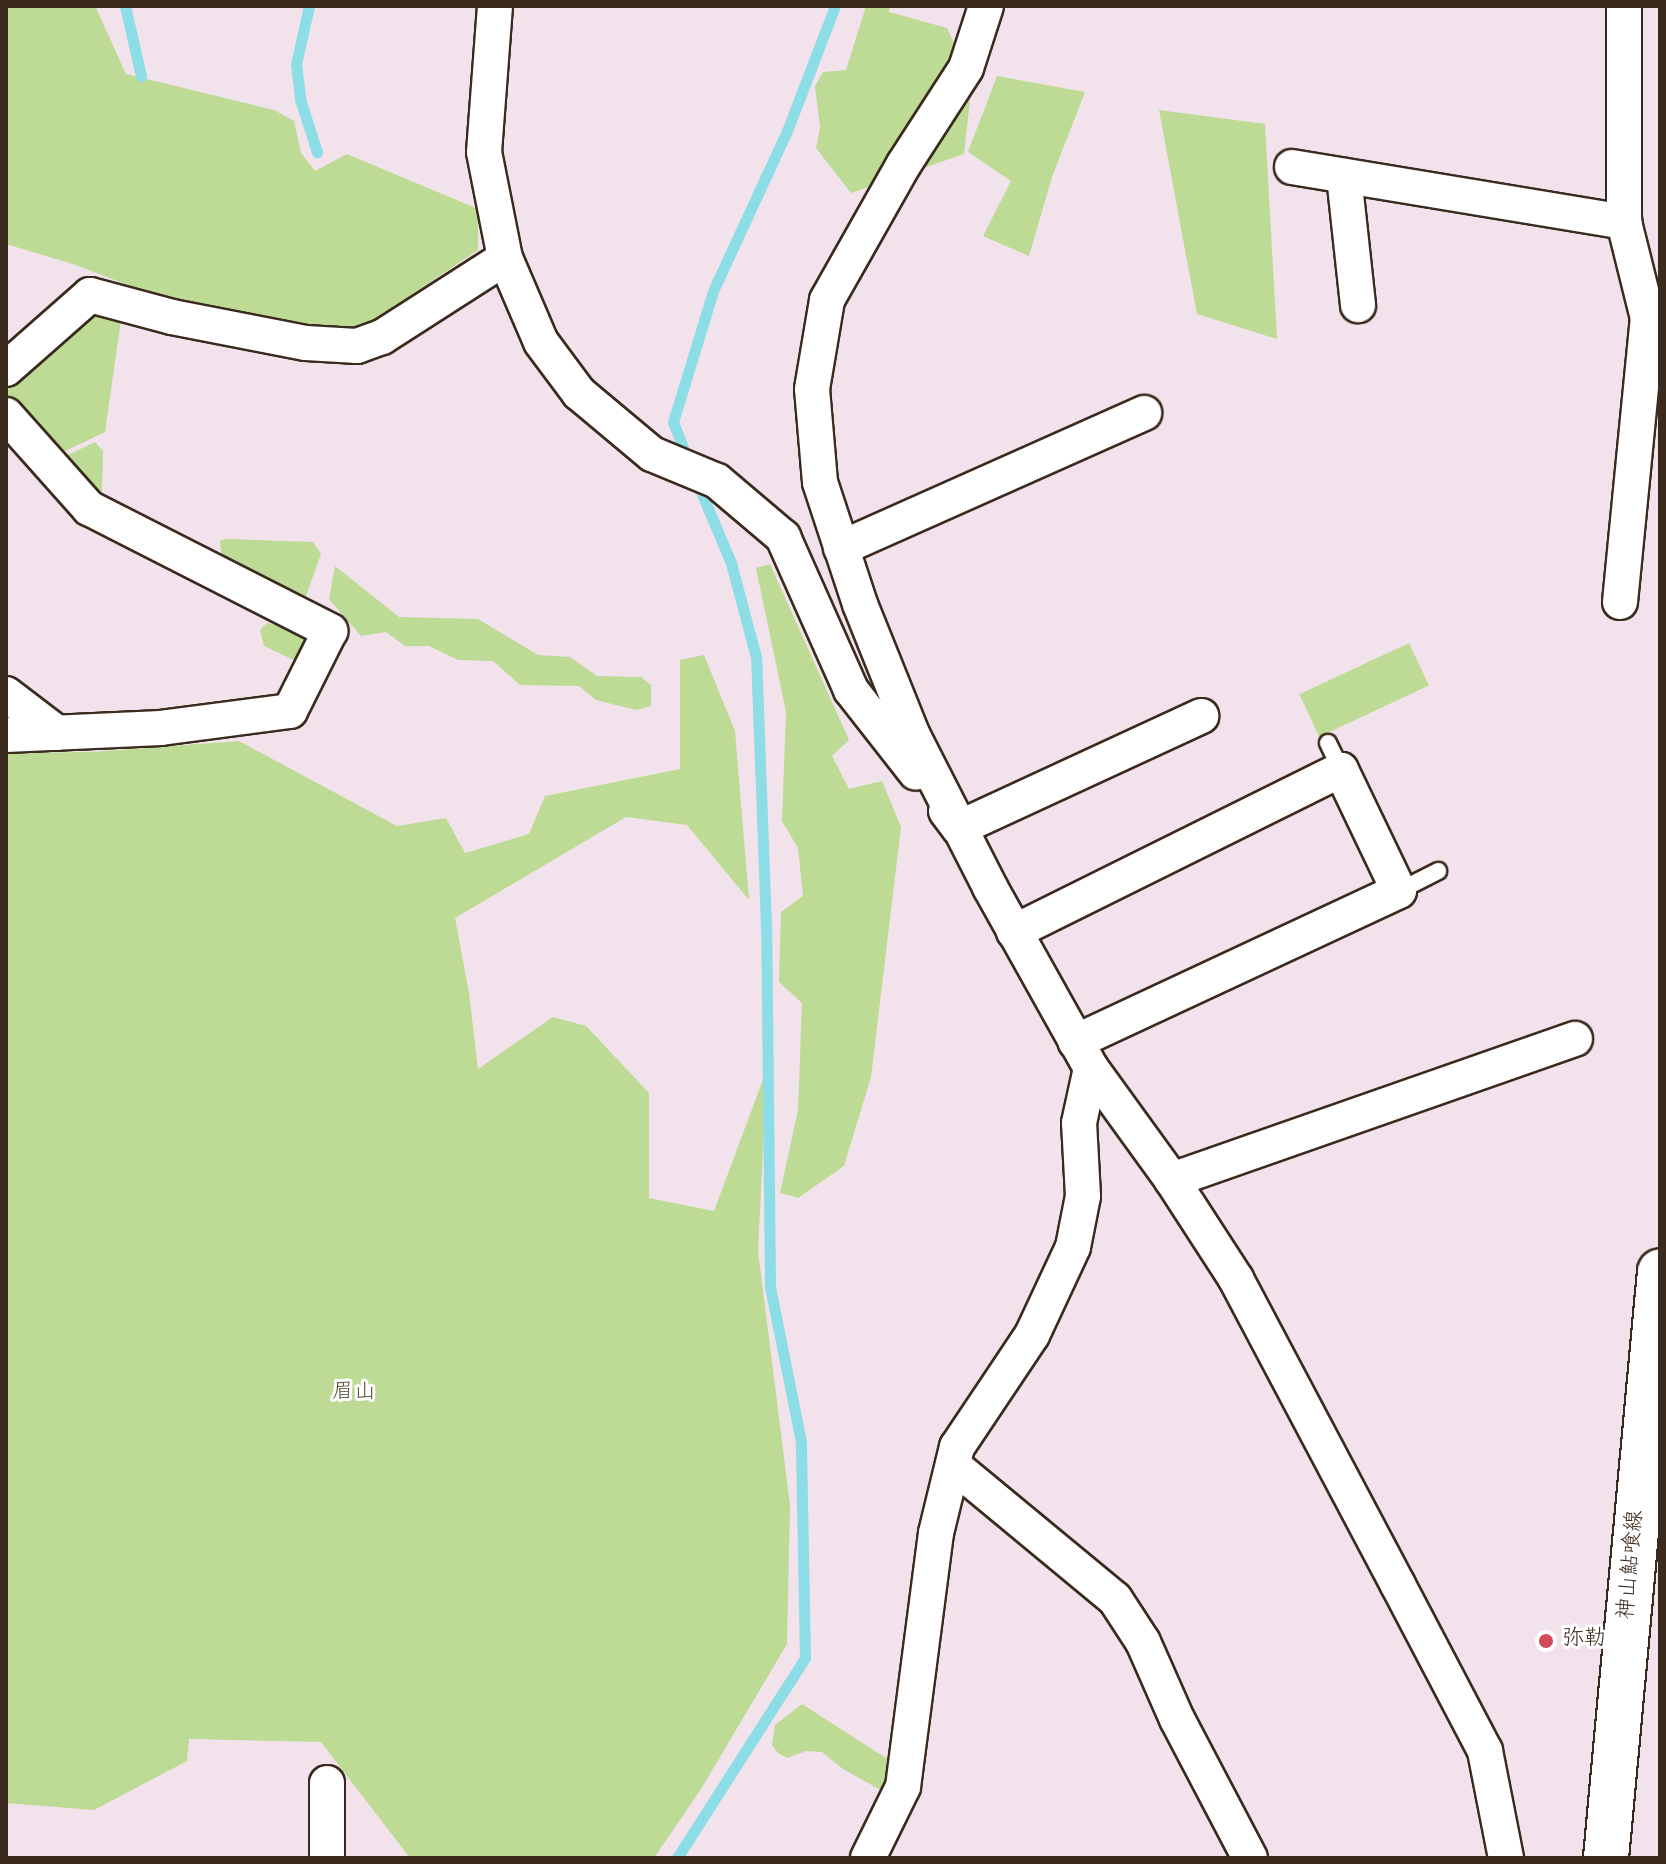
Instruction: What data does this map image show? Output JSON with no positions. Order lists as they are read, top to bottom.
{
  "streets": {
    "main road": ["神山鮎喰線"]
  },
  "parks": ["眉山"],
  "places": ["弥勒"]
}
